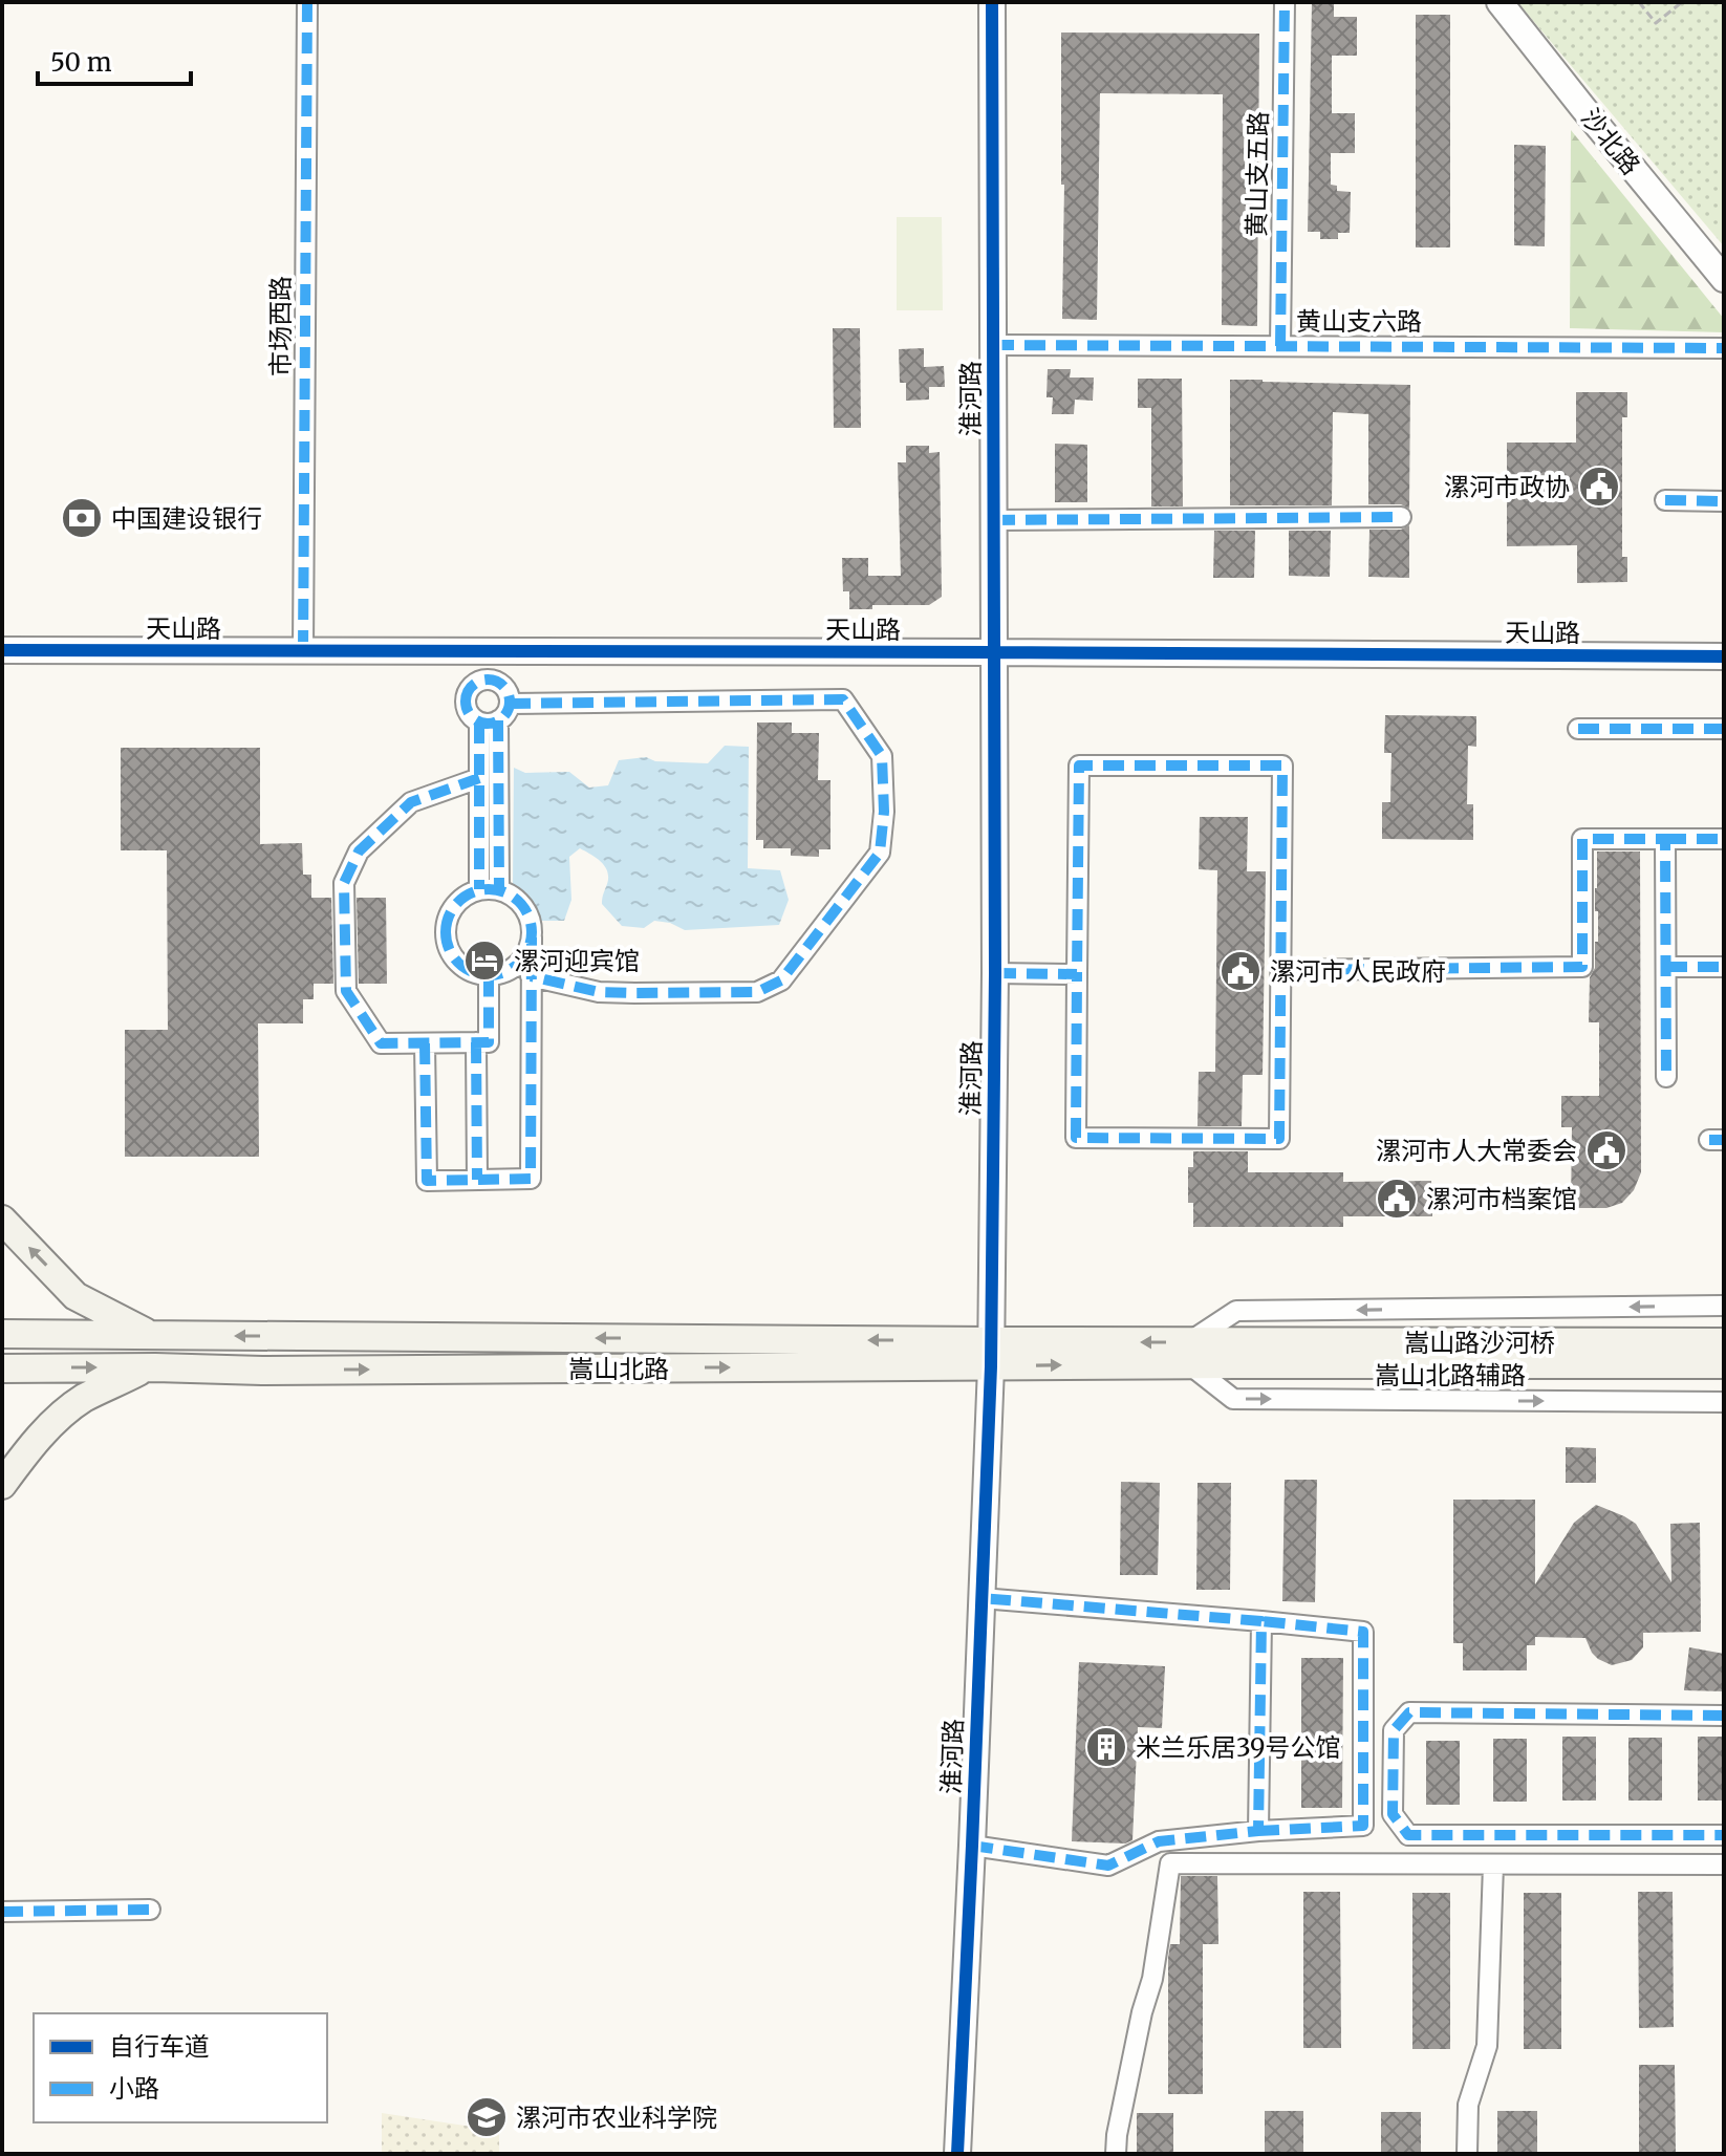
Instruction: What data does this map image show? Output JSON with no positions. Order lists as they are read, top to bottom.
{
  "streets": {
    "main road": ["嵩山路沙河桥", "嵩山北路"],
    "street": [
      "沙北路",
      "黄山支五路",
      "黄山支六路",
      "市场西路",
      "淮河路",
      "天山路",
      "嵩山北路辅路"
    ]
  },
  "crossings": [
    ["黄山支五路", "黄山支六路"],
    ["黄山支六路", "淮河路"],
    ["市场西路", "天山路"],
    ["淮河路", "天山路"],
    ["淮河路", "嵩山北路"],
    ["嵩山路沙河桥", "嵩山北路"],
    ["嵩山北路", "嵩山北路辅路"]
  ],
  "places": {
    "public building": [
      "漯河市政协",
      "漯河市人民政府",
      "漯河市人大常委会",
      "漯河市档案馆"
    ],
    "bank": ["中国建设银行"],
    "hotel": ["漯河迎宾馆"],
    "building": ["米兰乐居39号公馆"],
    "school or university": ["漯河市农业科学院"]
  },
  "legend": ["自行车道", "小路"],
  "scale_bar": "50 m"
}
